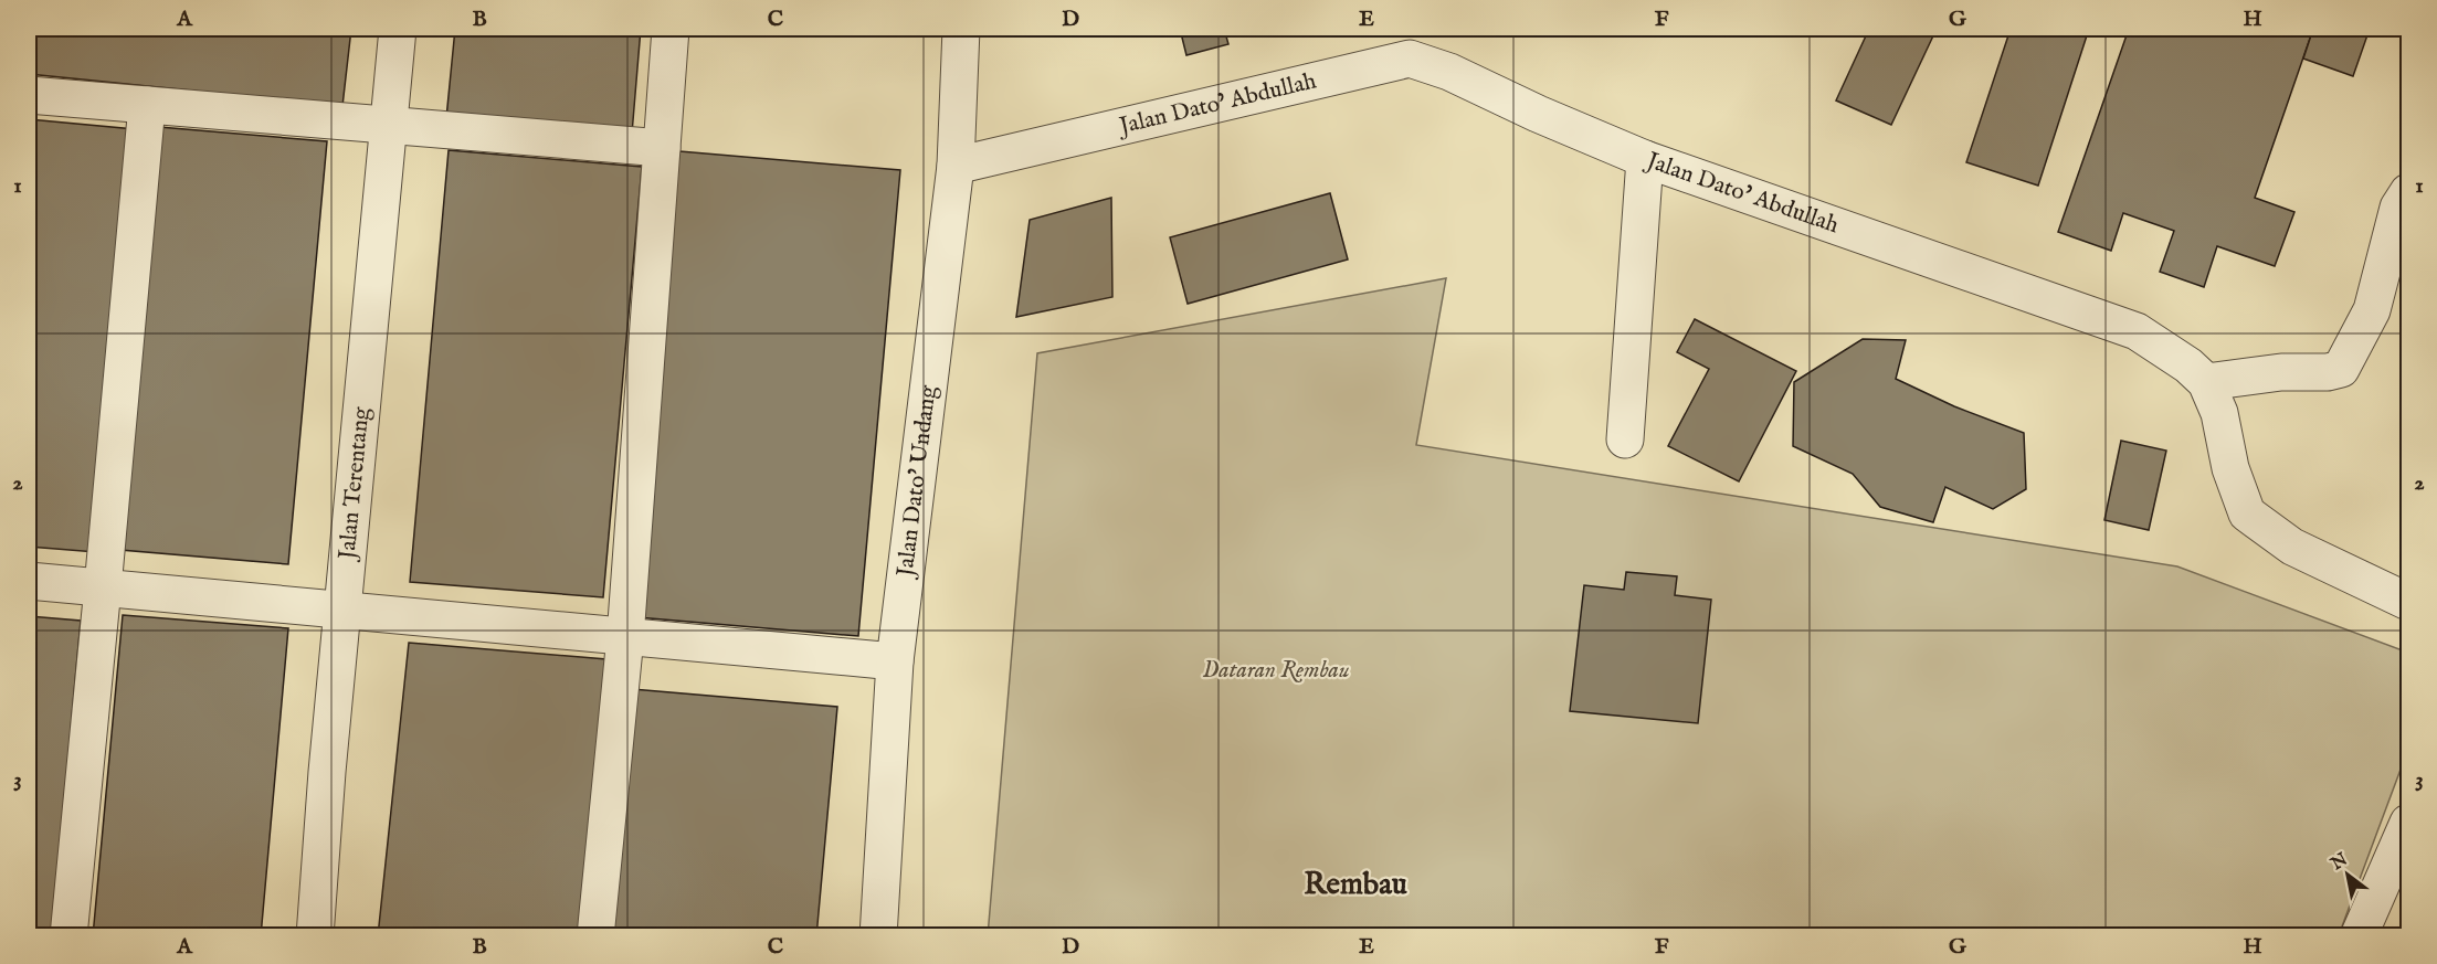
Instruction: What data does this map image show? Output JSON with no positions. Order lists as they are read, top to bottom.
{
  "streets": {
    "street": ["Jalan Dato’ Abdullah", "Jalan Terentang", "Jalan Dato’ Undang"]
  },
  "crossings": [
    ["Jalan Dato’ Abdullah", "Jalan Dato’ Undang"]
  ],
  "districts": ["Rembau"],
  "parks": ["Dataran Rembau"],
  "north": "top left",
  "grid": {
    "columns": [
      "A",
      "B",
      "C",
      "D",
      "E",
      "F",
      "G",
      "H"
    ],
    "rows": ["1", "2", "3"]
  }
}
